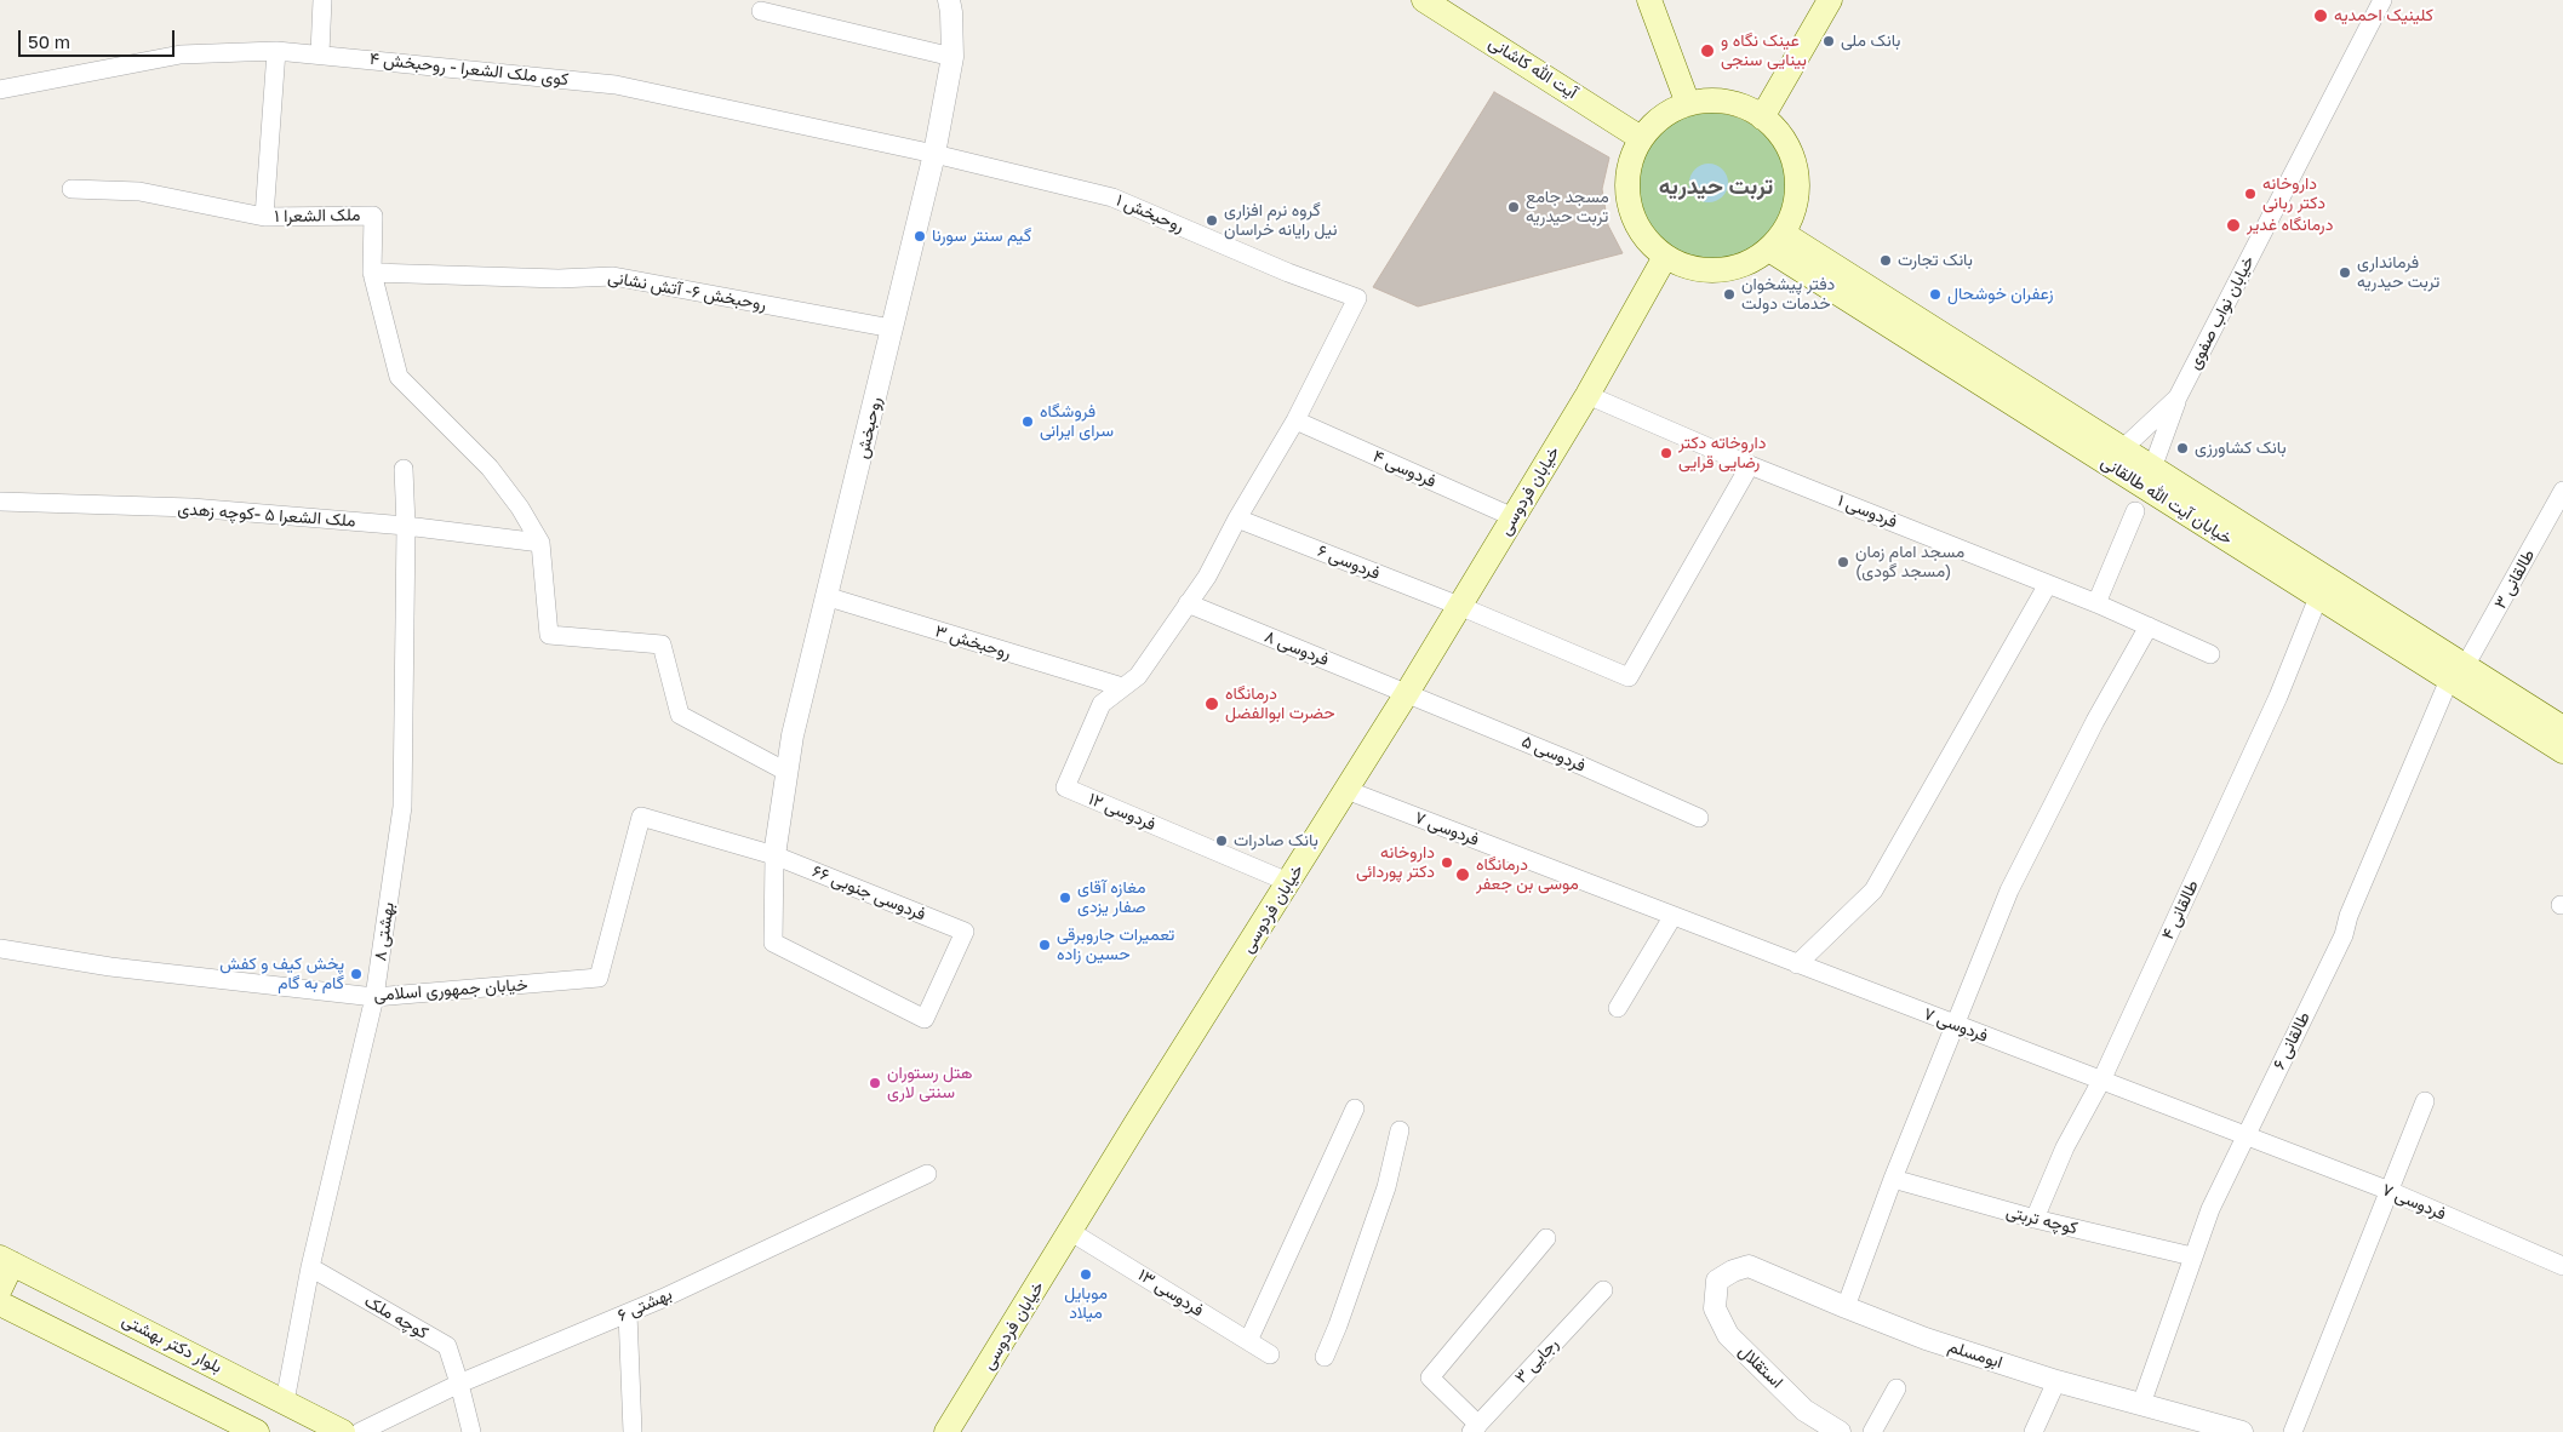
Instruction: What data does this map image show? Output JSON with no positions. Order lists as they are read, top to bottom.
{
  "streets": {
    "main road": [
      "آیت الله کاشانی",
      "خیابان فردوسی",
      "خیابان آیت الله طالقانی",
      "بلوار دکتر بهشتی"
    ],
    "street": [
      "کوی ملک الشعرا - روحبخش ۴",
      "روحبخش ۱",
      "ملک الشعرا ۱",
      "روحبخش ۶- آتش نشانی",
      "خیابان نواب صفوی",
      "روحبخش",
      "فردوسی ۴",
      "فردوسی ۱",
      "ملک الشعرا ۵ -کوچه زهدی",
      "فردوسی ۶",
      "طالقانی ۳",
      "روحبخش ۳",
      "فردوسی ۸",
      "فردوسی ۵",
      "فردوسی ۱۲",
      "فردوسی ۷",
      "فردوسی جنوبی ۶۶",
      "طالقانی ۴",
      "بهشتی ۸",
      "خیابان جمهوری اسلامی",
      "طالقانی ۶",
      "کوچه تربتی",
      "فردوسی ۱۳",
      "بهشتی ۶",
      "کوچه ملک",
      "ابومسلم",
      "رجایی ۳",
      "استقلال"
    ]
  },
  "crossings": [
    ["آیت الله کاشانی", "خیابان فردوسی"],
    ["آیت الله کاشانی", "خیابان آیت الله طالقانی"],
    ["کوی ملک الشعرا - روحبخش ۴", "روحبخش ۱"],
    ["کوی ملک الشعرا - روحبخش ۴", "ملک الشعرا ۱"],
    ["کوی ملک الشعرا - روحبخش ۴", "روحبخش"],
    ["روحبخش ۱", "روحبخش"],
    ["روحبخش ۱", "فردوسی ۴"],
    ["ملک الشعرا ۱", "روحبخش ۶- آتش نشانی"],
    ["روحبخش ۶- آتش نشانی", "روحبخش"],
    ["خیابان نواب صفوی", "خیابان آیت الله طالقانی"],
    ["روحبخش", "روحبخش ۳"],
    ["روحبخش", "فردوسی جنوبی ۶۶"],
    ["روحبخش", "خیابان جمهوری اسلامی"],
    ["فردوسی ۴", "خیابان فردوسی"],
    ["خیابان فردوسی", "خیابان آیت الله طالقانی"],
    ["خیابان فردوسی", "فردوسی ۱"],
    ["خیابان فردوسی", "فردوسی ۶"],
    ["خیابان فردوسی", "فردوسی ۸"],
    ["خیابان فردوسی", "فردوسی ۵"],
    ["خیابان فردوسی", "فردوسی ۱۲"],
    ["خیابان فردوسی", "فردوسی ۷"],
    ["خیابان فردوسی", "فردوسی ۱۳"],
    ["خیابان آیت الله طالقانی", "طالقانی ۳"],
    ["خیابان آیت الله طالقانی", "طالقانی ۴"],
    ["خیابان آیت الله طالقانی", "طالقانی ۶"],
    ["فردوسی ۱", "فردوسی ۶"],
    ["ملک الشعرا ۵ -کوچه زهدی", "بهشتی ۸"],
    ["طالقانی ۳", "طالقانی ۶"],
    ["روحبخش ۳", "فردوسی ۱۲"],
    ["فردوسی ۸", "فردوسی ۵"],
    ["فردوسی ۷", "طالقانی ۴"],
    ["فردوسی ۷", "طالقانی ۶"],
    ["فردوسی جنوبی ۶۶", "خیابان جمهوری اسلامی"],
    ["طالقانی ۴", "کوچه تربتی"],
    ["بهشتی ۸", "خیابان جمهوری اسلامی"],
    ["بهشتی ۸", "کوچه ملک"],
    ["بهشتی ۸", "بلوار دکتر بهشتی"],
    ["طالقانی ۶", "کوچه تربتی"],
    ["طالقانی ۶", "ابومسلم"],
    ["بهشتی ۶", "کوچه ملک"],
    ["ابومسلم", "استقلال"]
  ],
  "districts": ["تربت حیدریه"],
  "places": [
    "کلینیک احمدیه",
    "بانک ملی",
    "عینک نگاه و بینایی سنجی",
    "داروخانه دکتر ربانی",
    "مسجد جامع تربت حیدریه",
    "گروه نرم افزاری نیل رایانه خراسان",
    "درمانگاه غدیر",
    "گیم سنتر سورنا",
    "بانک تجارت",
    "فرمانداری تربت حیدریه",
    "دفتر پیشخوان خدمات دولت",
    "زعفران خوشحال",
    "فروشگاه سرای ایرانی",
    "بانک کشاورزی",
    "داروخاته دکتر رضایی قرایی",
    "مسجد امام زمان (مسجد گودی)",
    "درمانگاه حضرت ابوالفضل",
    "بانک صادرات",
    "داروخانه دکتر پوردائی",
    "درمانگاه موسی بن جعفر",
    "مغازه آقای صفار یزدی",
    "تعمیرات جاروبرقی حسین زاده",
    "پخش کیف و کفش گام به گام",
    "هتل رستوران سنتی لاری",
    "موبایل میلاد"
  ],
  "scale_bar": "50 m"
}
